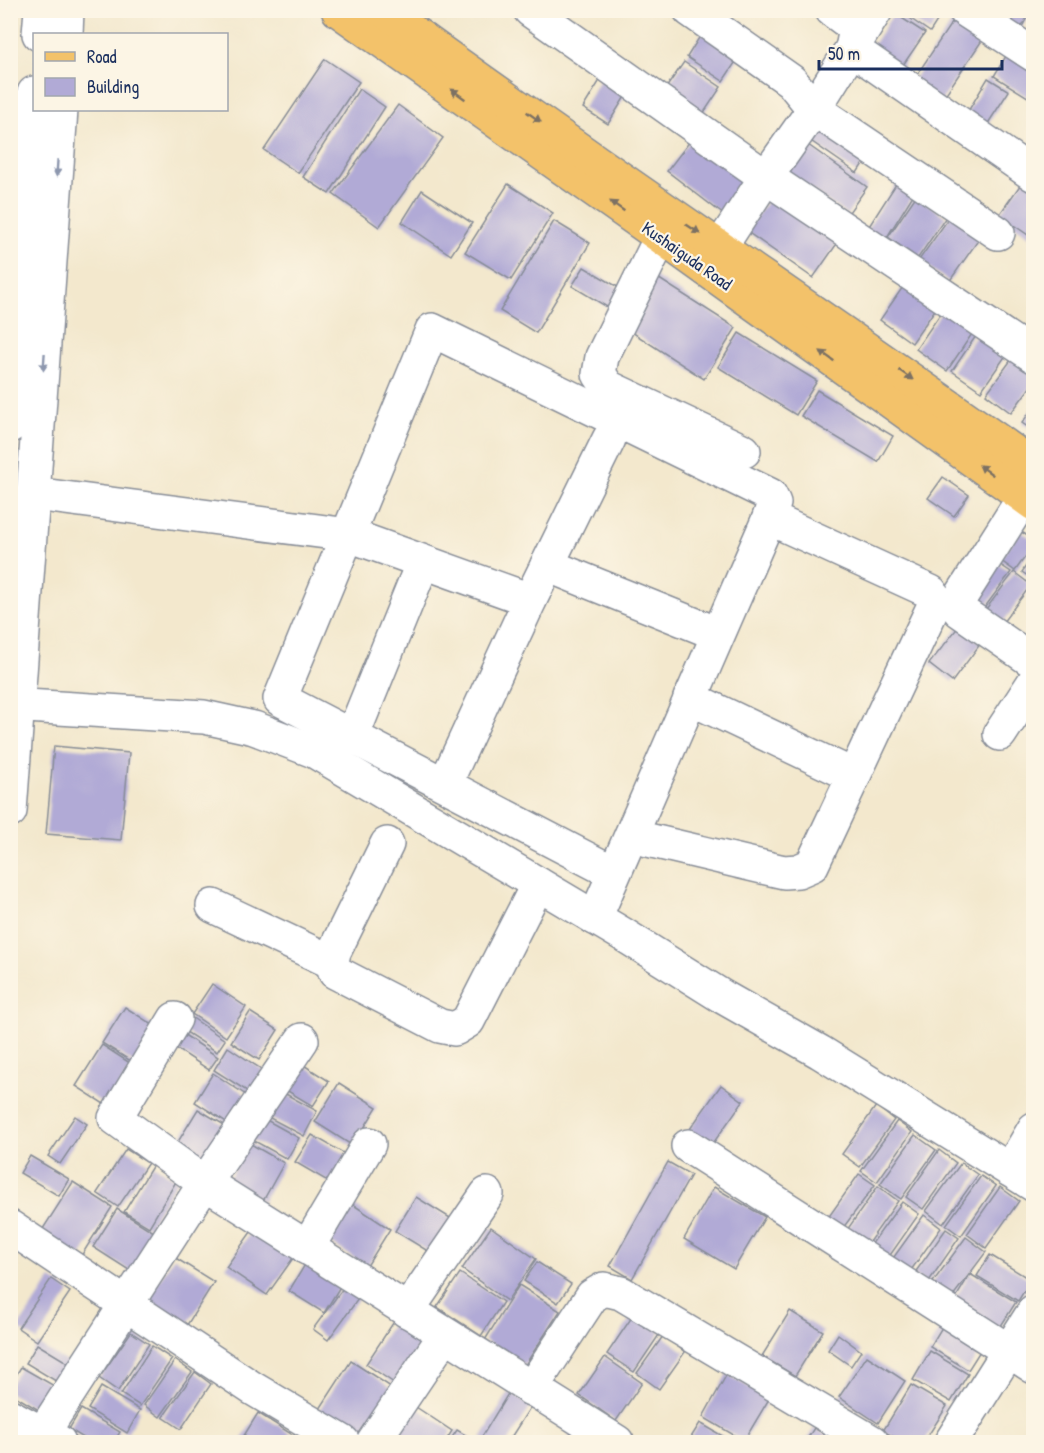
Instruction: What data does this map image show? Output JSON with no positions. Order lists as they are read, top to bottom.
{
  "streets": {
    "main road": ["Kushaiguda Road"]
  },
  "legend": ["Road", "Building"],
  "scale_bar": "50 m"
}
